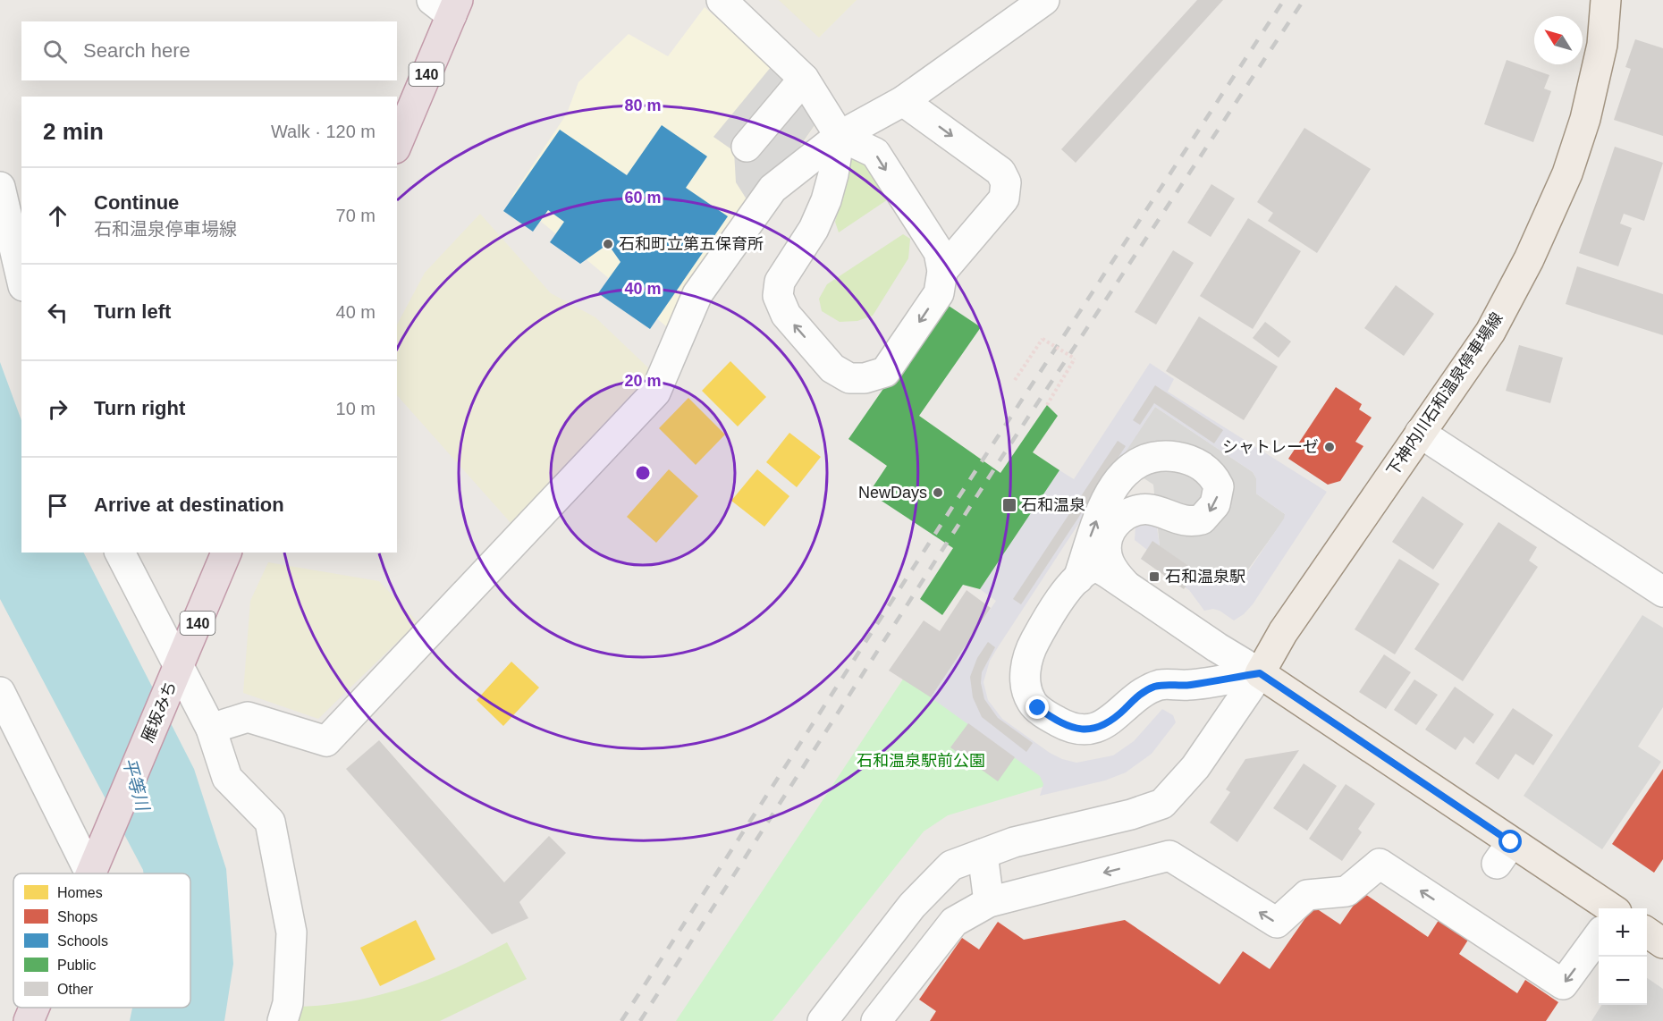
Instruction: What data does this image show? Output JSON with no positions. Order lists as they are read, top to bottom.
{
  "streets": {
    "highway": ["140", "雁坂みち"],
    "main road": ["下神内川石和温泉停車場線"]
  },
  "water": ["平等川"],
  "parks": ["石和温泉駅前公園"],
  "places": {
    "other": ["石和町立第五保育所", "シャトレーゼ", "NewDays"],
    "transit": ["石和温泉", "石和温泉駅"]
  },
  "legend": [
    "Homes",
    "Shops",
    "Schools",
    "Public",
    "Other"
  ],
  "north": "top left",
  "page": {
    "search": "Search here",
    "heading": ["2 min", "Walk · 120 m"],
    "list": [
      ["Continue", "石和温泉停車場線", "70 m"],
      ["Turn left", "40 m"],
      ["Turn right", "10 m"],
      "Arrive at destination"
    ],
    "map_buttons": ["+", "−"]
  },
  "rings": [
    "80 m",
    "60 m",
    "40 m",
    "20 m"
  ]
}
